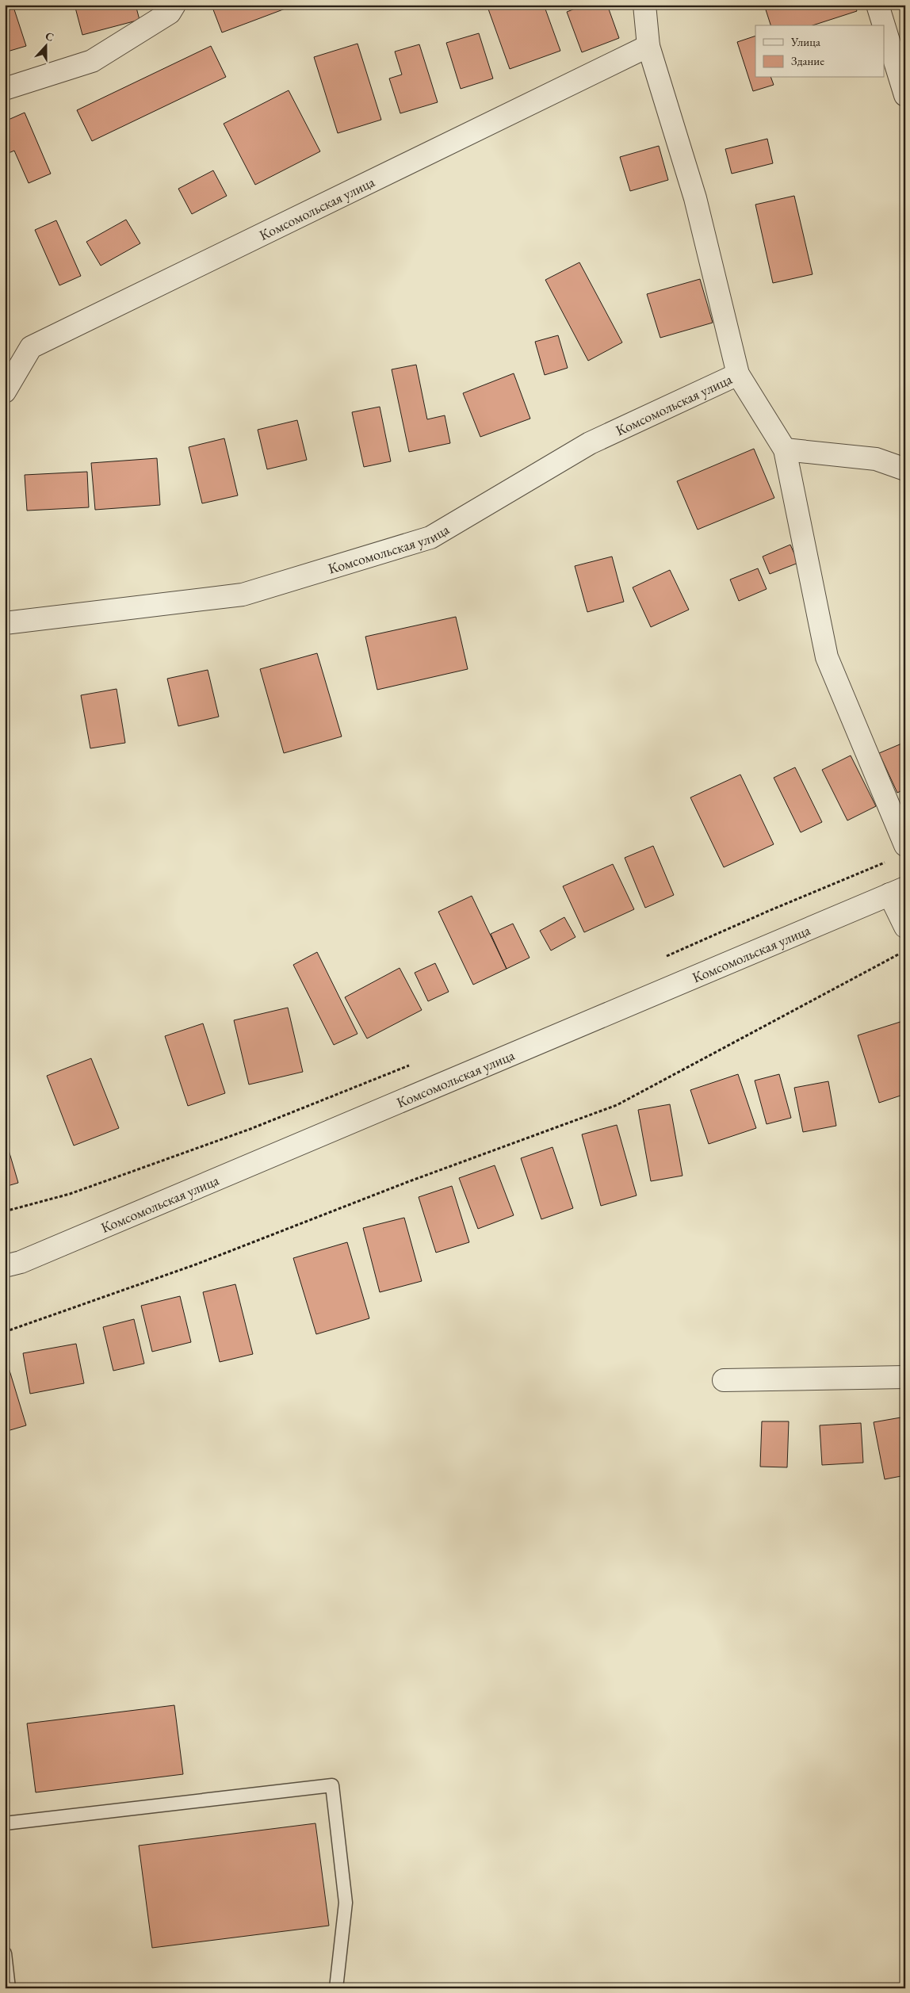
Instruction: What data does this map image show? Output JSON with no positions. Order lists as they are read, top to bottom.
{
  "streets": {
    "street": ["Комсомольская улица"]
  },
  "legend": ["Улица", "Здание"],
  "north": "top"
}
